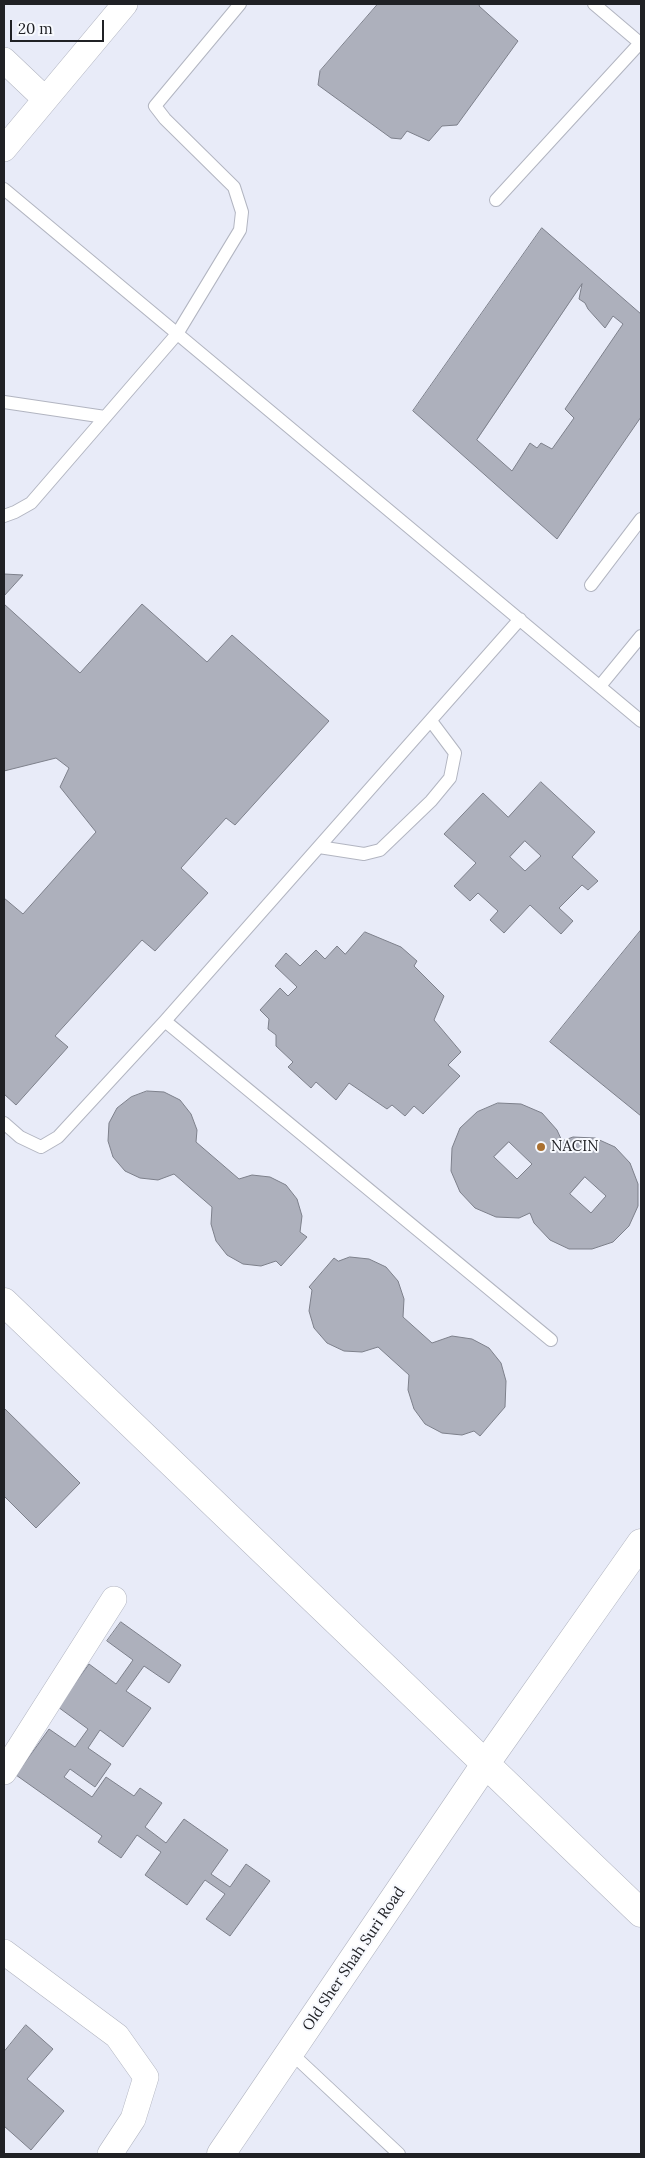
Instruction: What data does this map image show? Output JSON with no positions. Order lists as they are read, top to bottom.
{
  "streets": {
    "street": ["Old Sher Shah Suri Road"]
  },
  "places": ["NACIN"],
  "scale_bar": "20 m"
}
